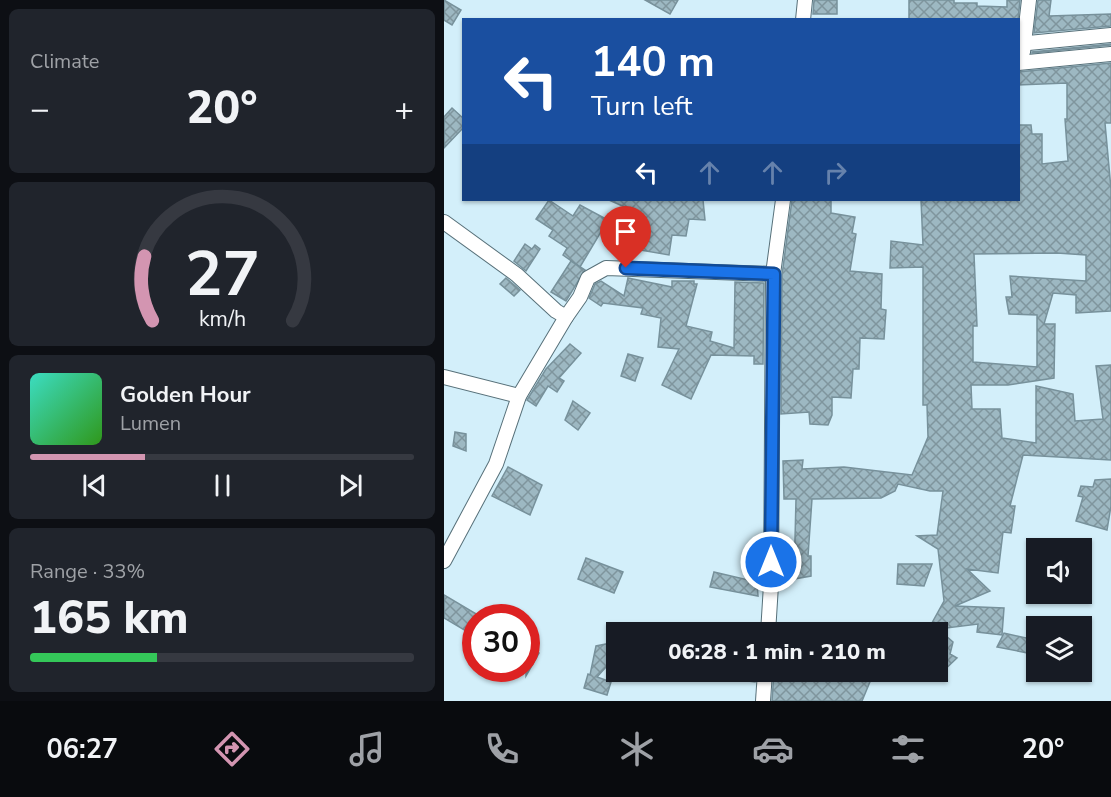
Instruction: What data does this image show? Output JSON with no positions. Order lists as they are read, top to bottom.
{
  "page": {
    "tile": [
      "Climate",
      ["Range · 33%", "165 km"]
    ],
    "turn": ["140 m", "Turn left"],
    "heat": ["−", "20°", "+"],
    "song": ["Golden Hour", "Lumen"],
    "limit": "30",
    "trip": "06:28 · 1 min · 210 m",
    "tabs": ["06:27", "20°"],
    "gauge": ["27", "km/h"]
  }
}
